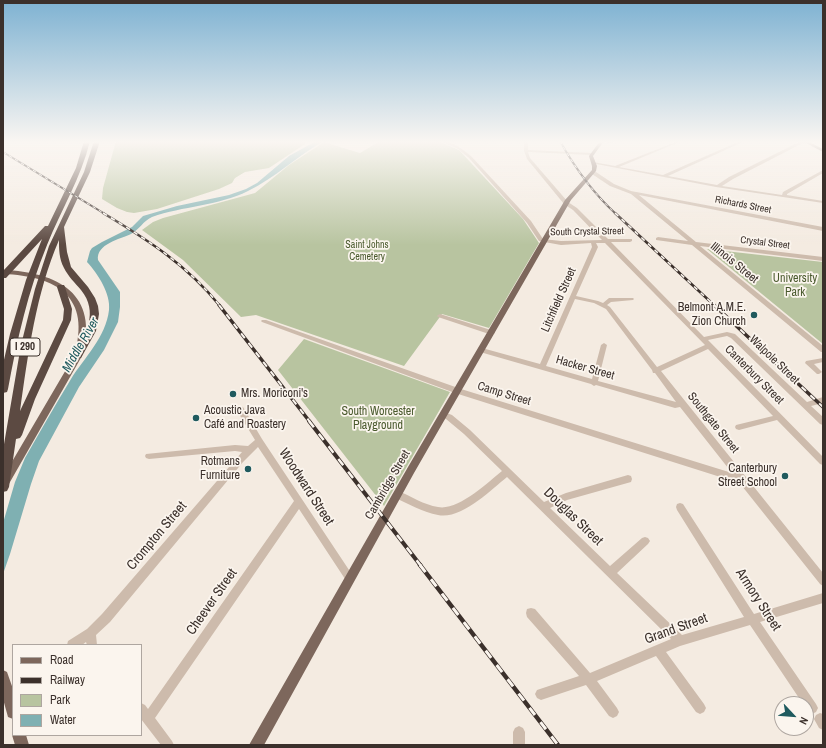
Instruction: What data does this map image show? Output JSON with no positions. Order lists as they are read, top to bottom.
{
  "streets": {
    "highway": ["I 290"],
    "main road": ["Cambridge Street"],
    "street": [
      "Richards Street",
      "South Crystal Street",
      "Crystal Street",
      "Illinois Street",
      "Litchfield Street",
      "Walpole Street",
      "Hacker Street",
      "Canterbury Street",
      "Camp Street",
      "Southgate Street",
      "Woodward Street",
      "Douglas Street",
      "Crompton Street",
      "Armory Street",
      "Cheever Street",
      "Grand Street"
    ]
  },
  "crossings": [
    ["Richards Street", "Illinois Street"],
    ["South Crystal Street", "Litchfield Street"],
    ["South Crystal Street", "Canterbury Street"],
    ["South Crystal Street", "Cambridge Street"],
    ["Crystal Street", "Illinois Street"],
    ["Litchfield Street", "Hacker Street"],
    ["Walpole Street", "Canterbury Street"],
    ["Hacker Street", "Southgate Street"],
    ["Hacker Street", "Cambridge Street"],
    ["Canterbury Street", "Cambridge Street"],
    ["Camp Street", "Southgate Street"],
    ["Camp Street", "Cambridge Street"],
    ["Cambridge Street", "Woodward Street"],
    ["Cambridge Street", "Douglas Street"],
    ["Woodward Street", "Crompton Street"],
    ["Woodward Street", "Cheever Street"],
    ["Douglas Street", "Grand Street"],
    ["Armory Street", "Grand Street"]
  ],
  "water": ["Middle River"],
  "parks": ["Saint Johns Cemetery", "University Park", "South Worcester Playground"],
  "places": [
    "Belmont A.M.E. Zion Church",
    "Mrs. Moriconi's",
    "Acoustic Java Café and Roastery",
    "Rotmans Furniture",
    "Canterbury Street School"
  ],
  "legend": [
    "Road",
    "Railway",
    "Park",
    "Water"
  ],
  "north": "bottom right"
}
